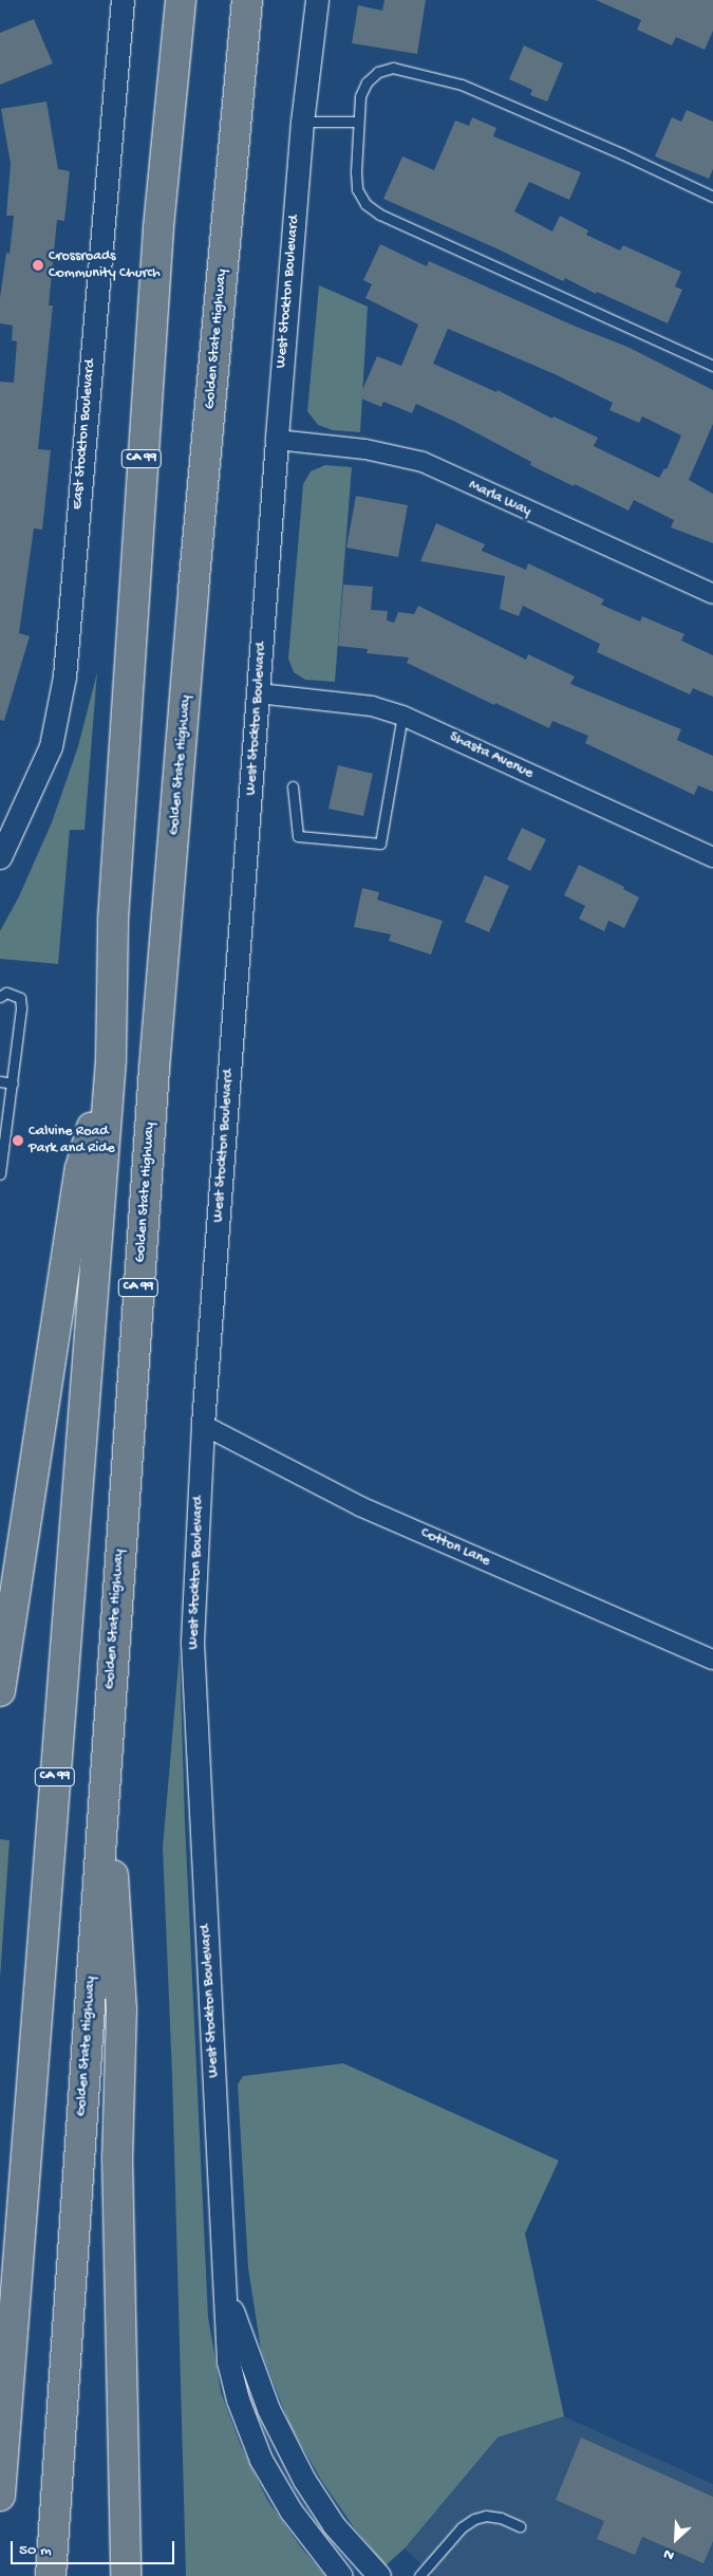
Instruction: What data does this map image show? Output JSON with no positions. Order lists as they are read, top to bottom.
{
  "streets": {
    "highway": ["Golden State Highway", "CA 99"],
    "street": [
      "West Stockton Boulevard",
      "East Stockton Boulevard",
      "Marla Way",
      "Shasta Avenue",
      "Cotton Lane"
    ]
  },
  "crossings": [
    ["West Stockton Boulevard", "Marla Way"],
    ["West Stockton Boulevard", "Shasta Avenue"],
    ["West Stockton Boulevard", "Cotton Lane"]
  ],
  "places": ["Crossroads Community Church", "Calvine Road Park and Ride"],
  "scale_bar": "50 m",
  "north": "bottom left"
}
